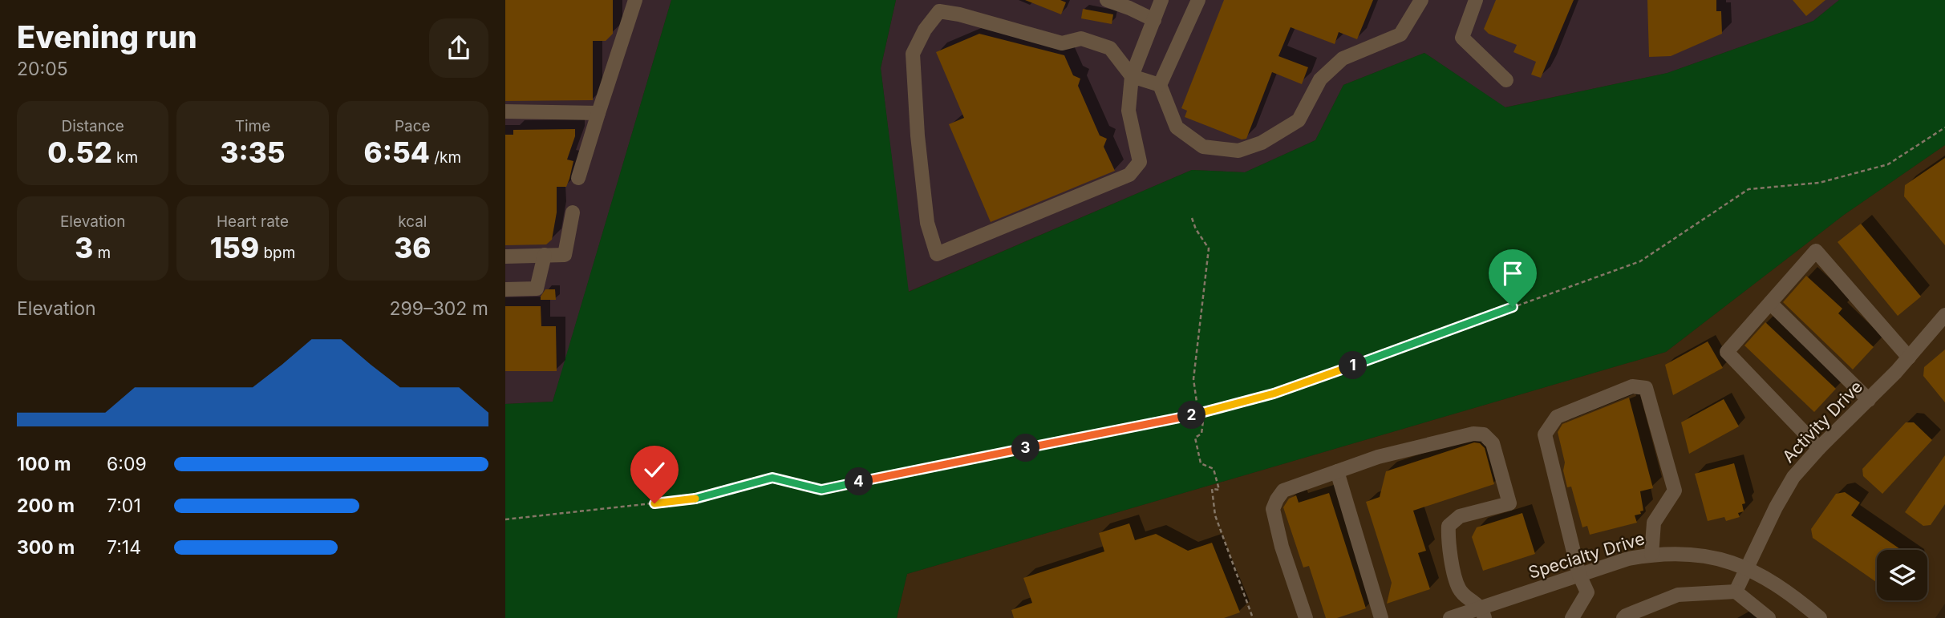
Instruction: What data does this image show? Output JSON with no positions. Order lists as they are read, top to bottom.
{
  "streets": {
    "street": ["Activity Drive", "Specialty Drive"]
  },
  "crossings": [
    ["Activity Drive", "Specialty Drive"]
  ],
  "page": {
    "heading": ["Evening run", "20:05"],
    "stats": [
      ["Distance", "0.52 km"],
      ["Time", "3:35"],
      ["Pace", "6:54 /km"],
      ["Elevation", "3 m"],
      ["Heart rate", "159 bpm"],
      ["kcal", "36"]
    ],
    "chart": ["Elevation", "299–302 m"],
    "pins": [
      "1",
      "2",
      "3",
      "4"
    ],
    "list": [
      {
        "name": "100 m",
        "note": "6:09"
      },
      {
        "name": "200 m",
        "note": "7:01"
      },
      {
        "name": "300 m",
        "note": "7:14"
      }
    ]
  }
}
